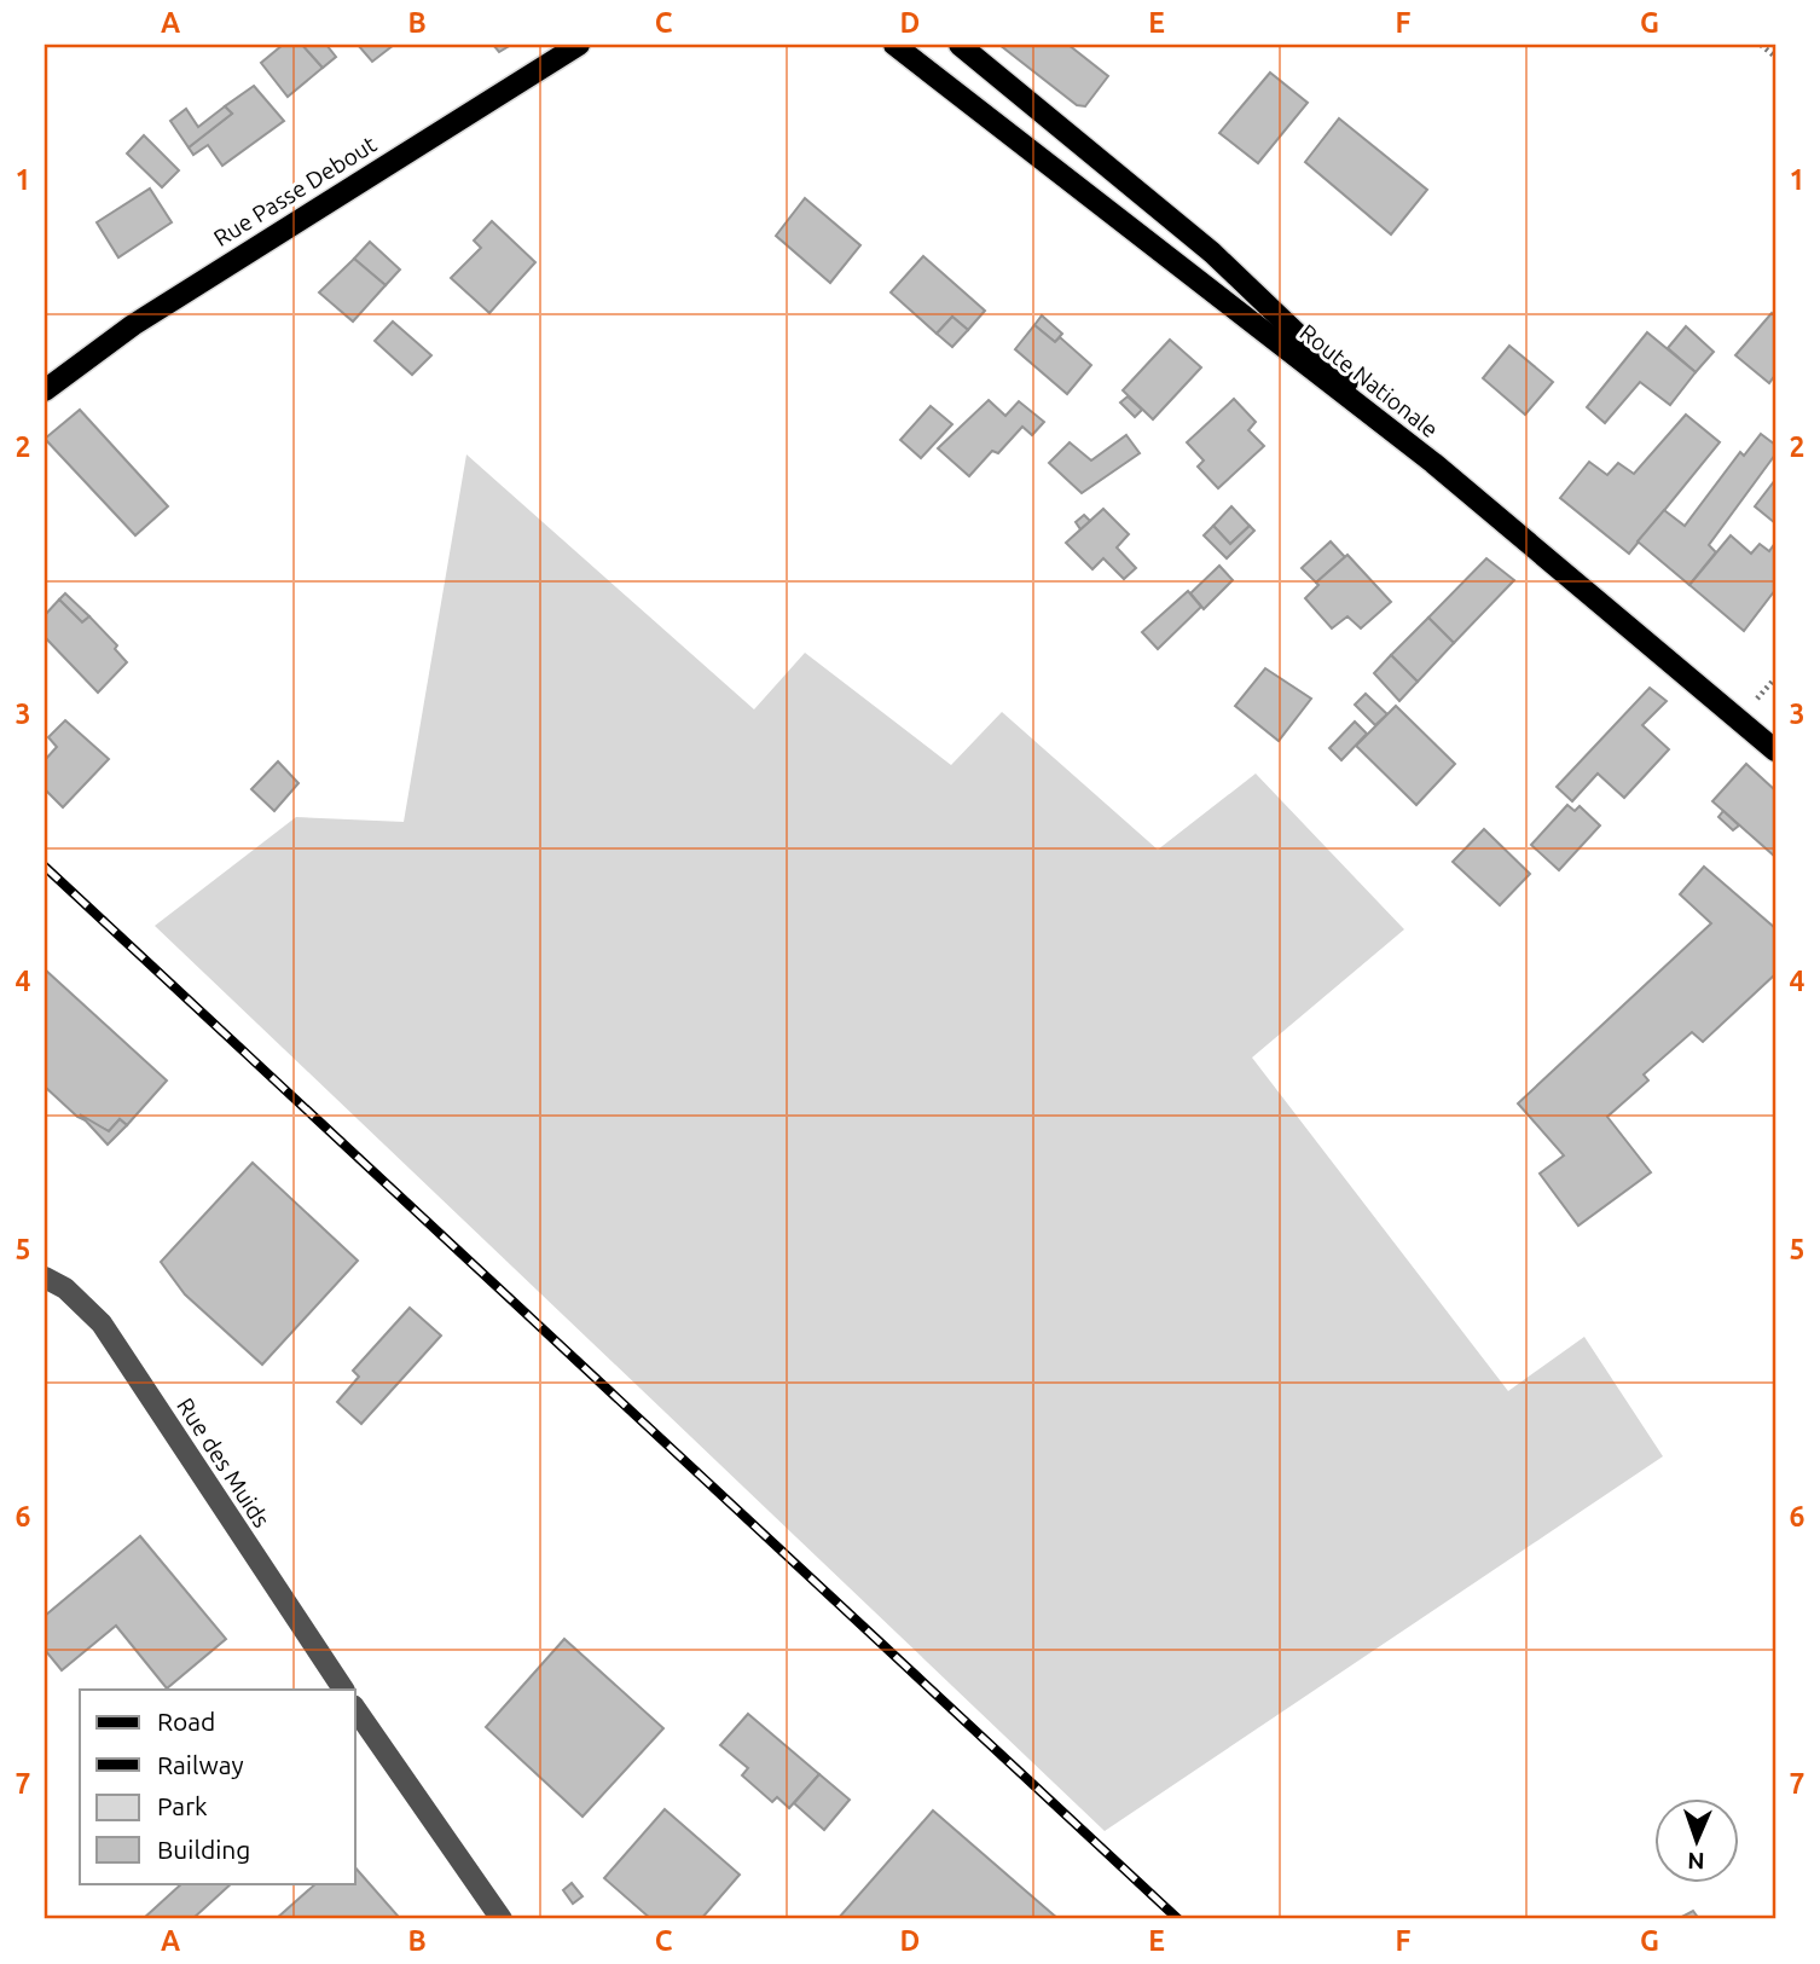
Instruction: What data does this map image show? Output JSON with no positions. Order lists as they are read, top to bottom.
{
  "streets": {
    "main road": ["Rue Passe Debout", "Route Nationale"],
    "street": ["Rue des Muids"]
  },
  "legend": [
    "Road",
    "Railway",
    "Park",
    "Building"
  ],
  "north": "bottom",
  "grid": {
    "columns": [
      "A",
      "B",
      "C",
      "D",
      "E",
      "F",
      "G"
    ],
    "rows": [
      "1",
      "2",
      "3",
      "4",
      "5",
      "6",
      "7"
    ]
  }
}
